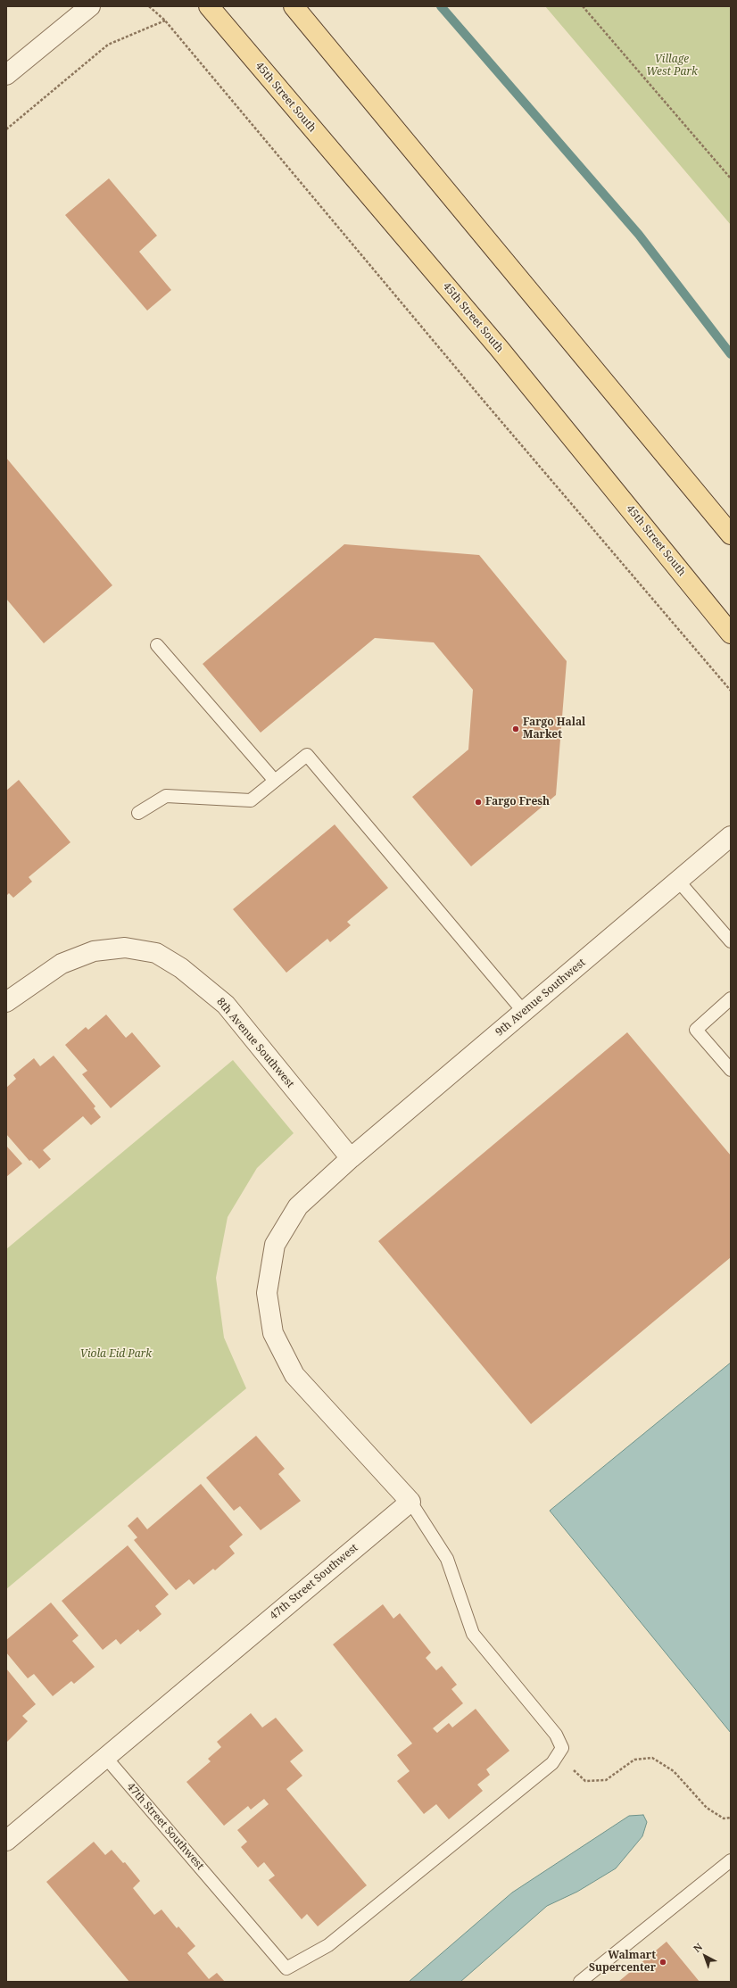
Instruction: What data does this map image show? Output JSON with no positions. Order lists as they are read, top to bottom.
{
  "streets": {
    "main road": ["45th Street South"],
    "street": ["9th Avenue Southwest", "8th Avenue Southwest", "47th Street Southwest"]
  },
  "crossings": [
    ["9th Avenue Southwest", "8th Avenue Southwest"]
  ],
  "parks": ["Village West Park", "Viola Eid Park"],
  "places": ["Fargo Halal Market", "Fargo Fresh", "Walmart Supercenter"],
  "north": "top left"
}
